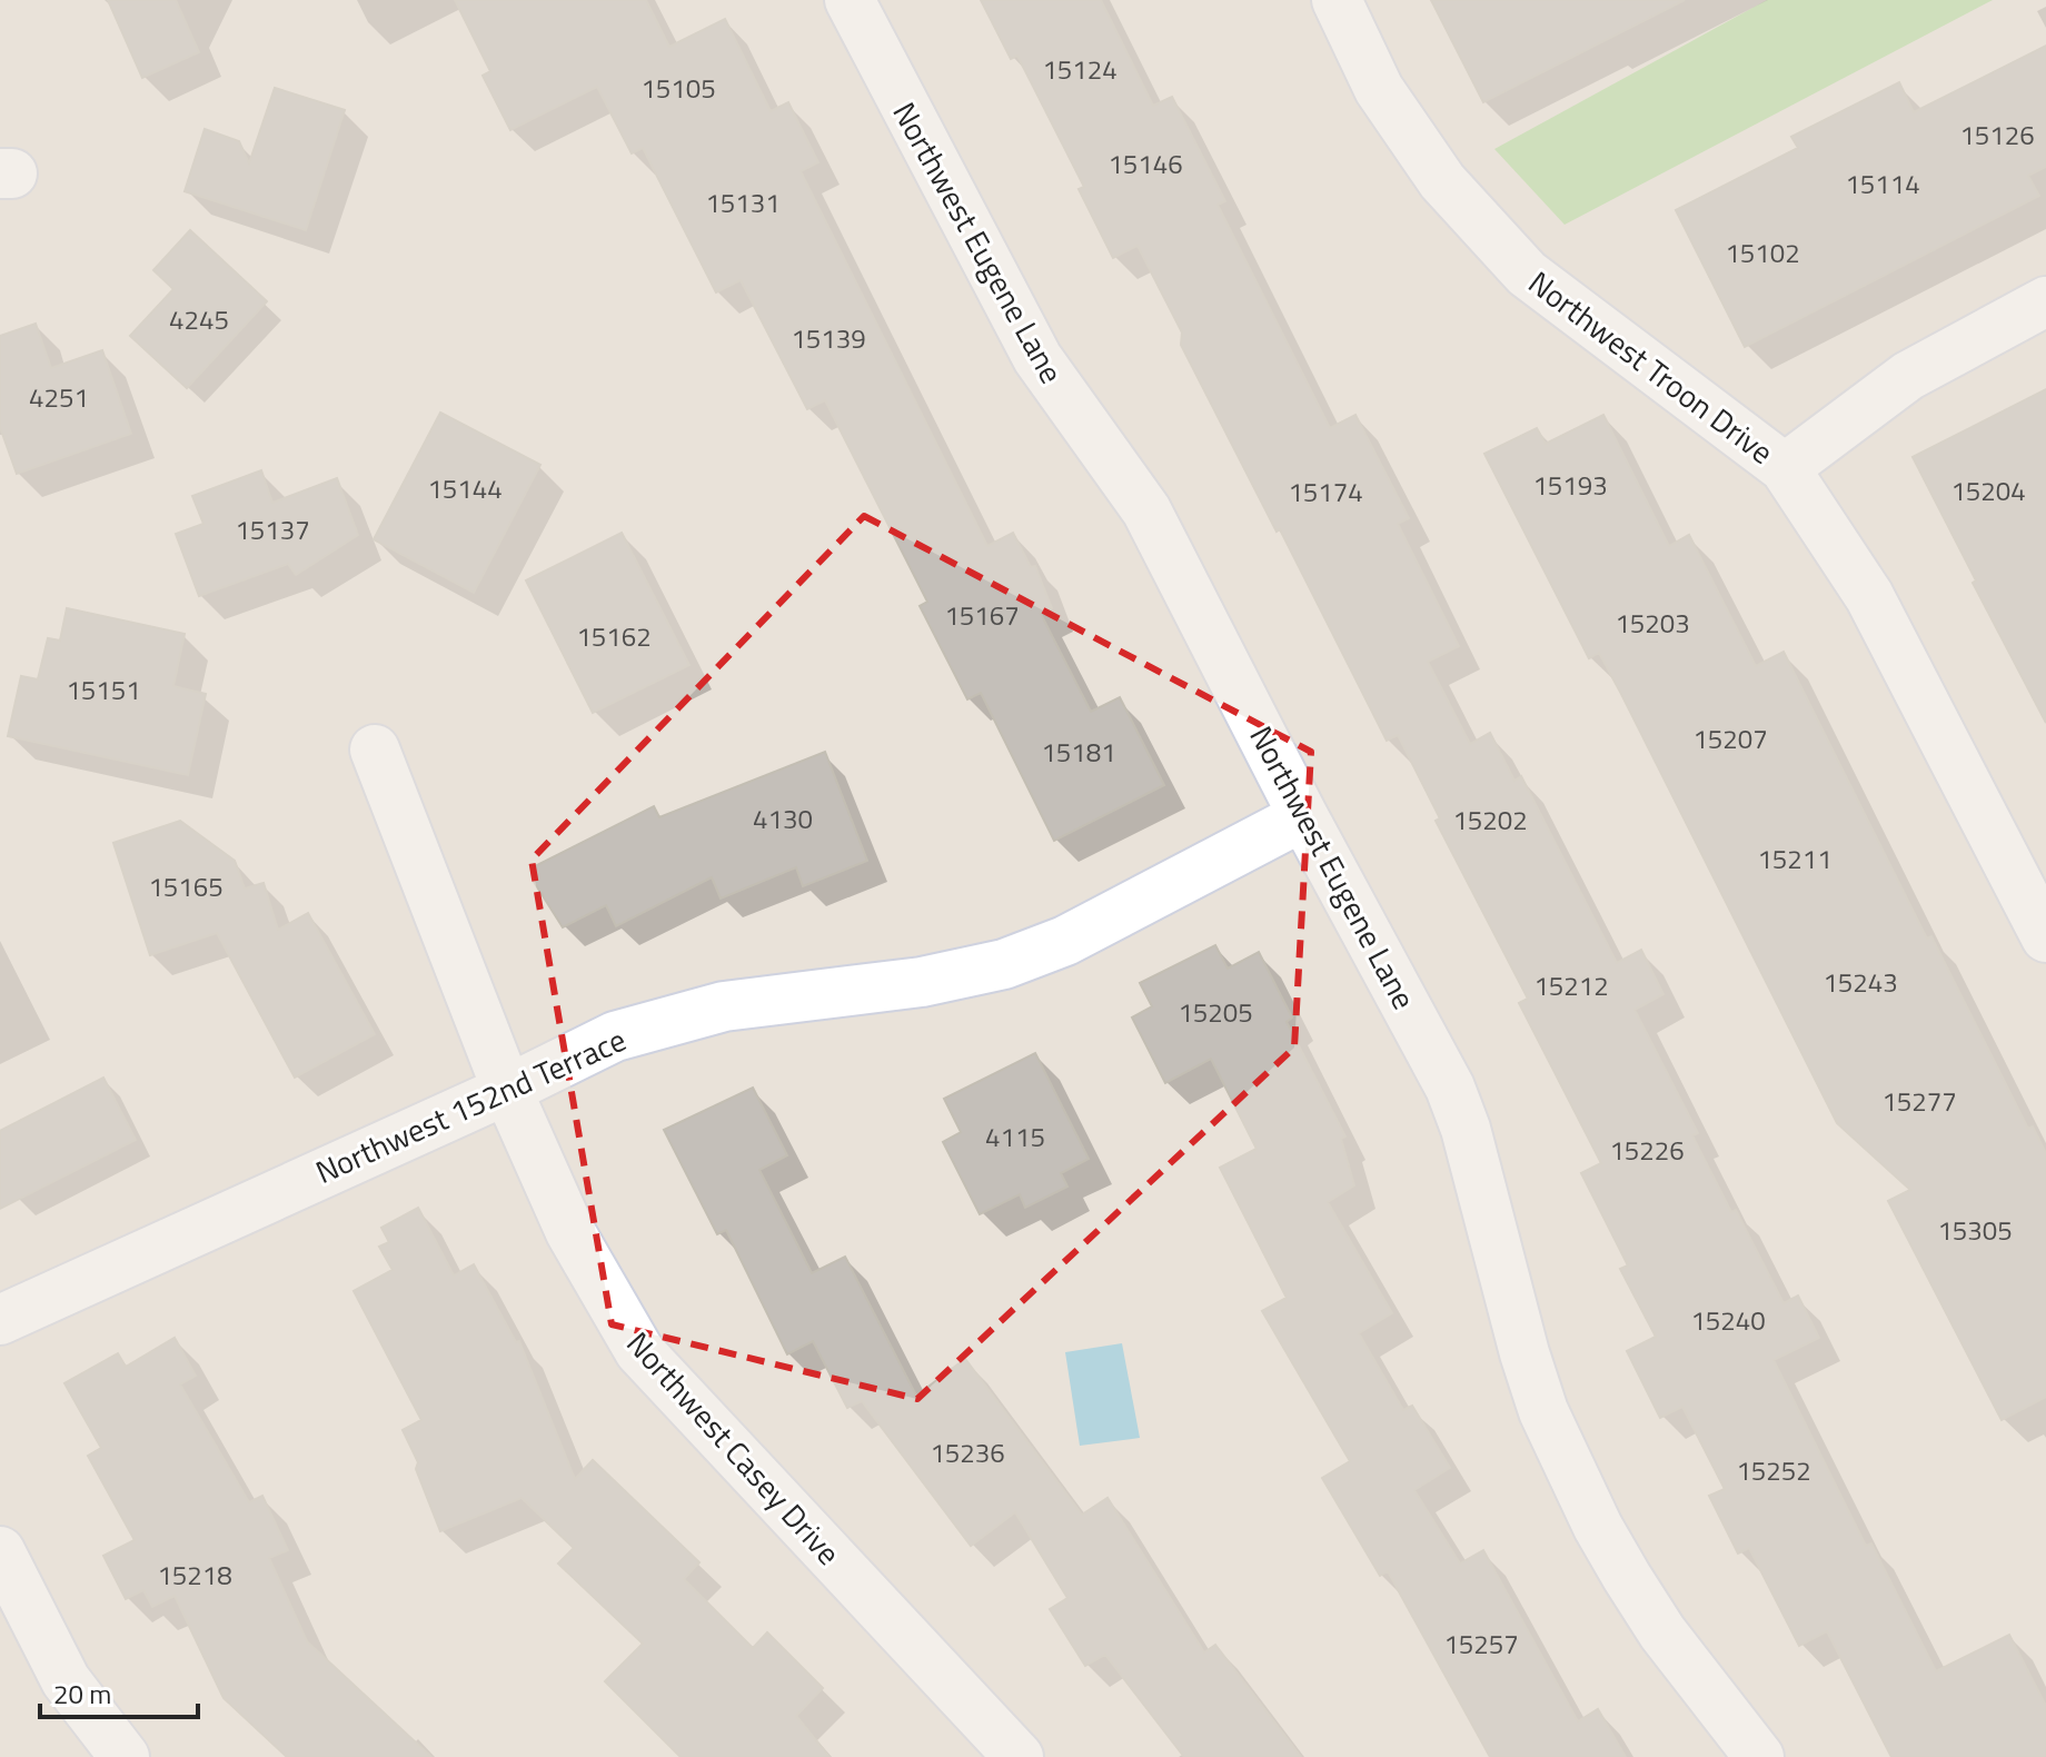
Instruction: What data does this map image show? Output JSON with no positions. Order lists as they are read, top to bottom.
{
  "streets": {
    "street": [
      "Northwest Eugene Lane",
      "Northwest Troon Drive",
      "Northwest 152nd Terrace",
      "Northwest Casey Drive"
    ]
  },
  "crossings": [
    ["Northwest Eugene Lane", "Northwest 152nd Terrace"],
    ["Northwest 152nd Terrace", "Northwest Casey Drive"]
  ],
  "house_numbers": [
    "15124",
    "15105",
    "15126",
    "15146",
    "15114",
    "15131",
    "15102",
    "4245",
    "15139",
    "4251",
    "15193",
    "15144",
    "15204",
    "15174",
    "15137",
    "15167",
    "15203",
    "15162",
    "15151",
    "15207",
    "15181",
    "4130",
    "15202",
    "15211",
    "15165",
    "15243",
    "15212",
    "15205",
    "15277",
    "4115",
    "15226",
    "15305",
    "15240",
    "15236",
    "15252",
    "15218",
    "15257"
  ],
  "scale_bar": "20 m"
}
